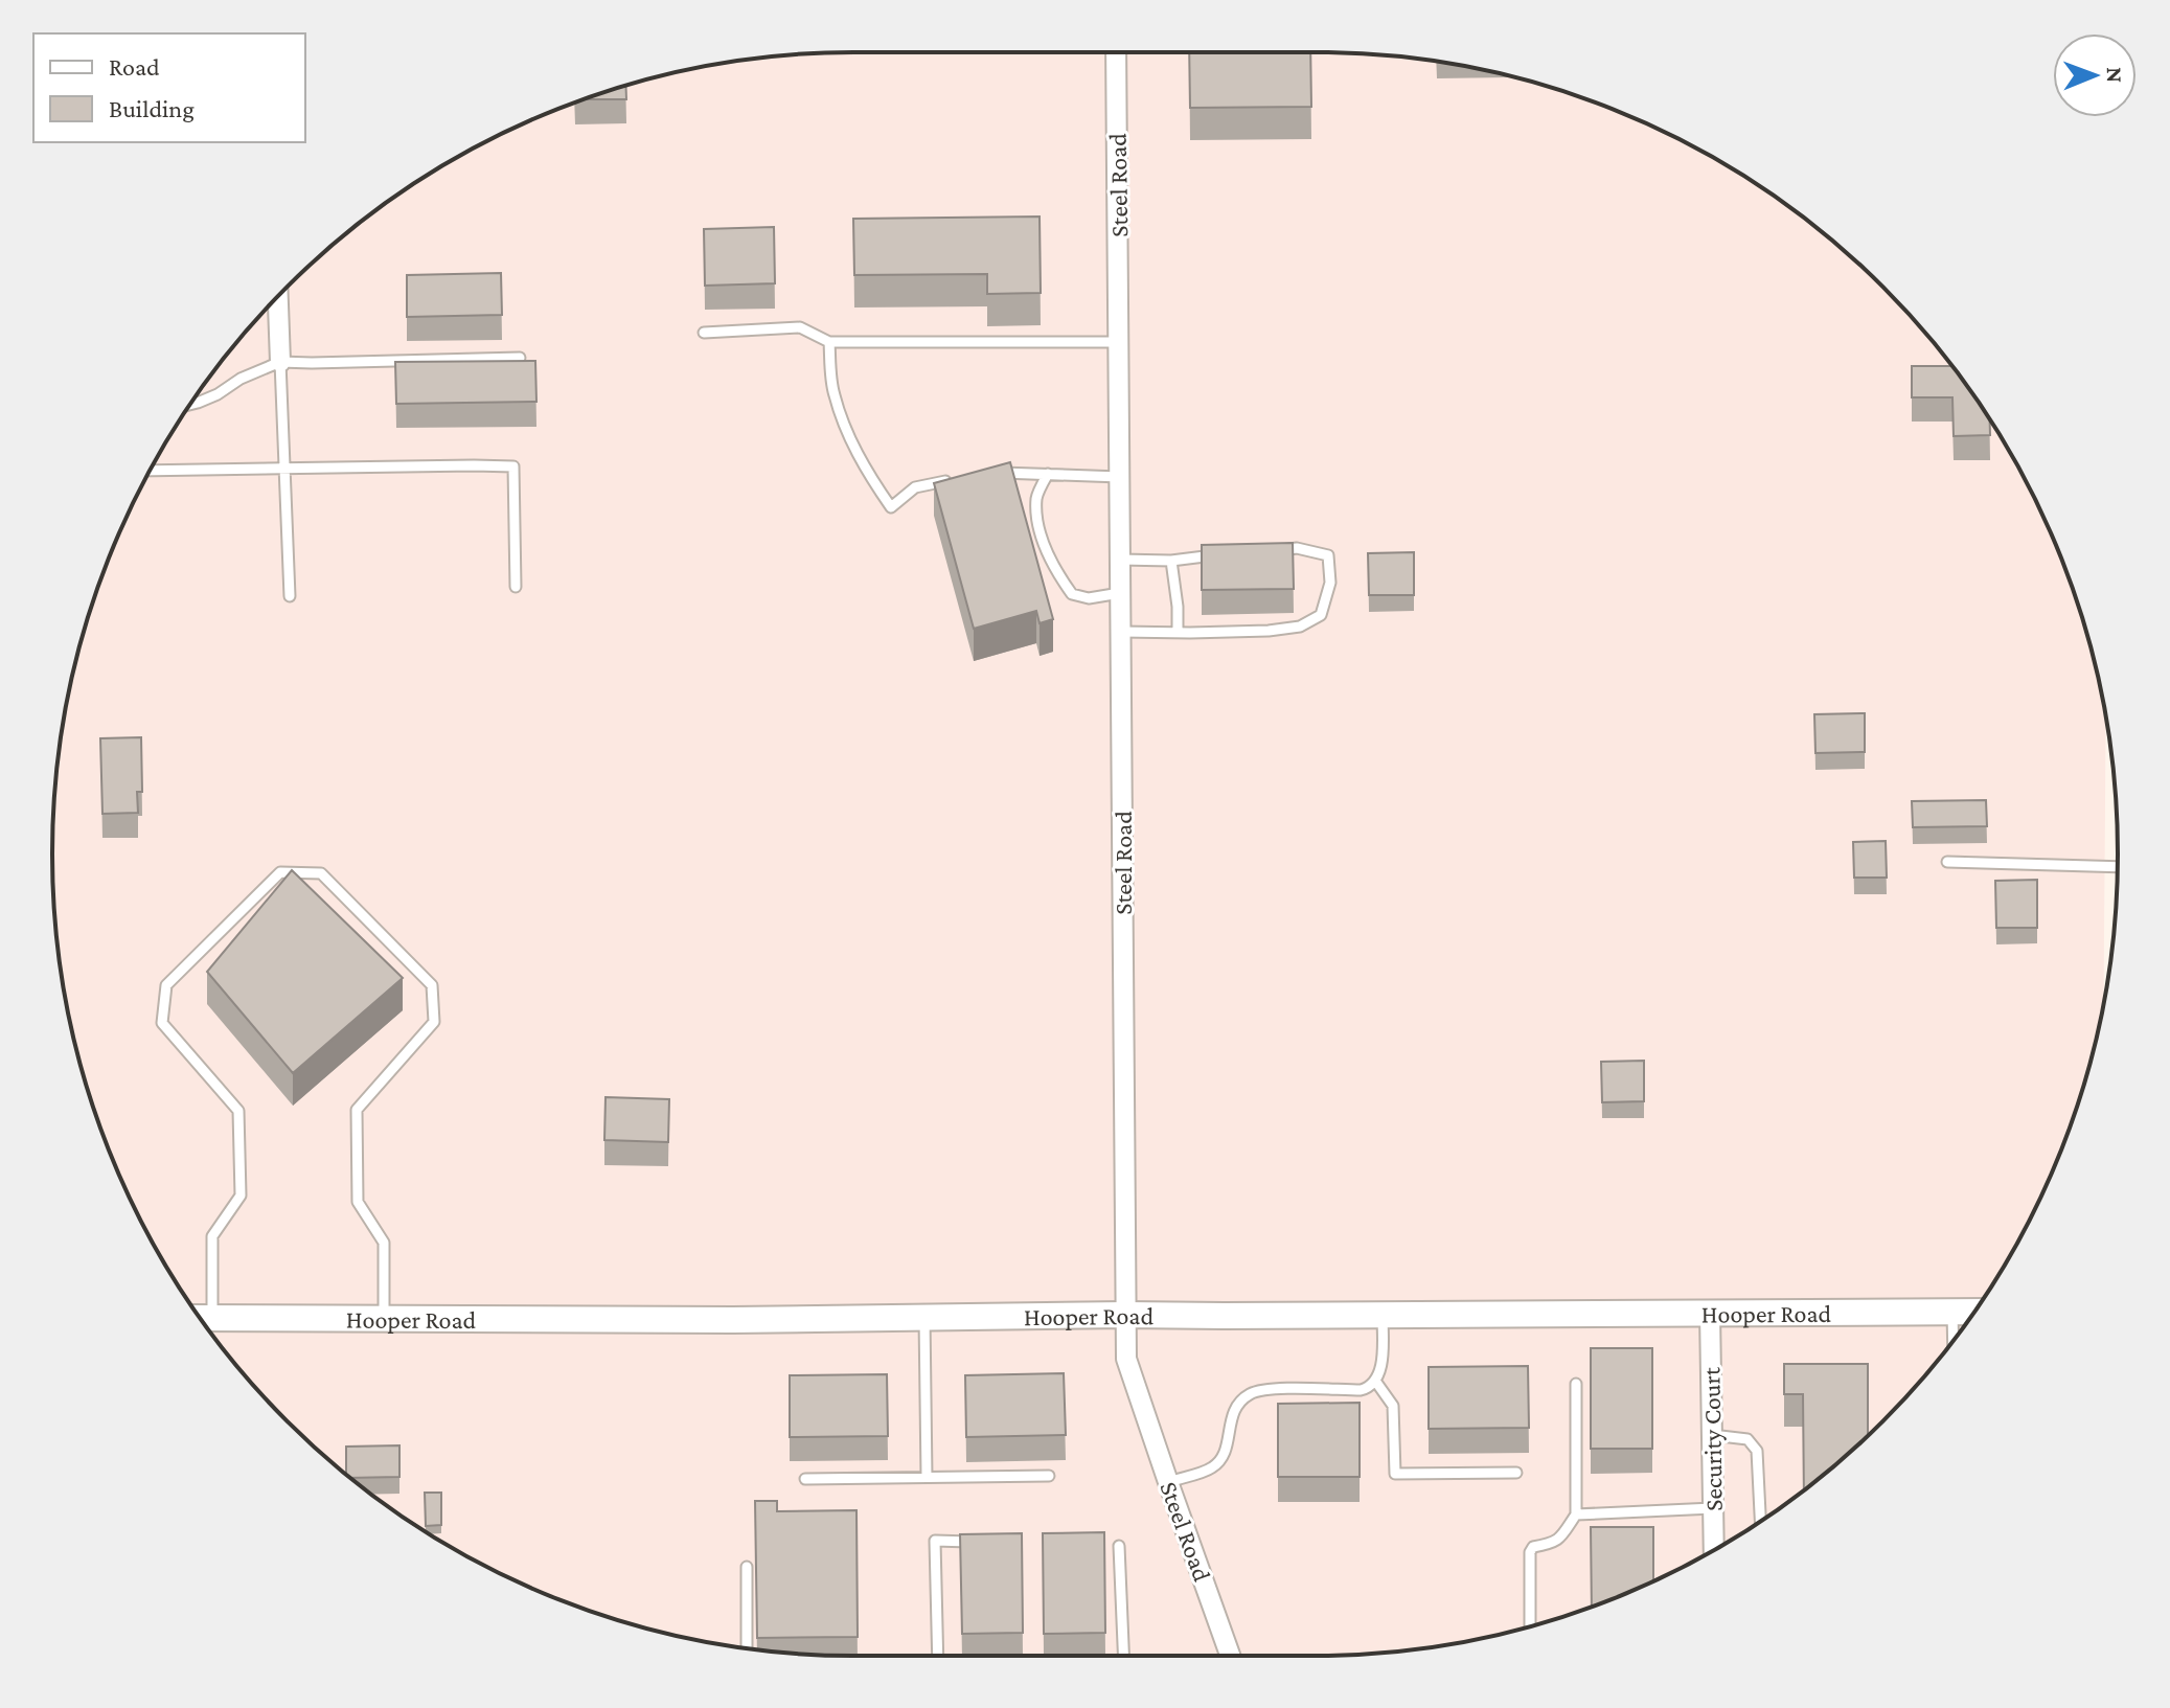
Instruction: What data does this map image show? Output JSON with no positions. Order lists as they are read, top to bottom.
{
  "streets": {
    "street": ["Steel Road", "Hooper Road", "Security Court"]
  },
  "crossings": [
    ["Steel Road", "Hooper Road"],
    ["Hooper Road", "Security Court"]
  ],
  "legend": ["Road", "Building"],
  "north": "right"
}
